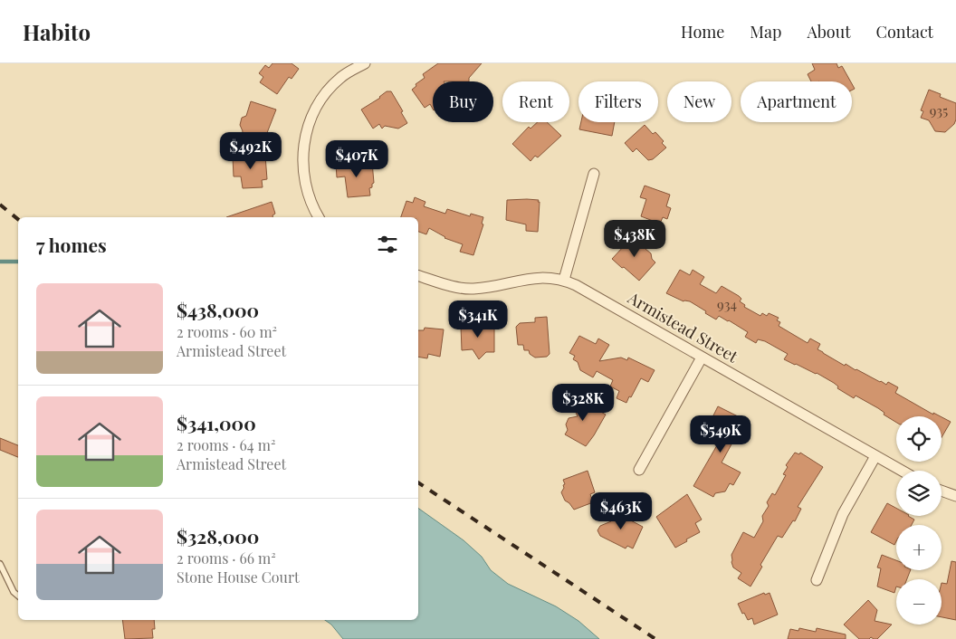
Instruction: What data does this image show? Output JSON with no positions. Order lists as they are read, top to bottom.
{
  "streets": {
    "street": ["Armistead Street"]
  },
  "house_numbers": ["935", "934"],
  "page": {
    "header": "Habito",
    "nav": [
      "Home",
      "Map",
      "About",
      "Contact"
    ],
    "chip": [
      "Buy",
      "Rent",
      "Filters",
      "New",
      "Apartment"
    ],
    "price": [
      "$492K",
      "$407K",
      "$438K",
      "$341K",
      "$328K",
      "$549K",
      "$463K"
    ],
    "heading": "7 homes",
    "list": [
      {
        "name": "$438,000",
        "note": "2 rooms · 60 m² · Armistead Street"
      },
      {
        "name": "$341,000",
        "note": "2 rooms · 64 m² · Armistead Street"
      },
      {
        "name": "$328,000",
        "note": "2 rooms · 66 m² · Stone House Court"
      }
    ],
    "map_buttons": ["+", "−"]
  }
}
